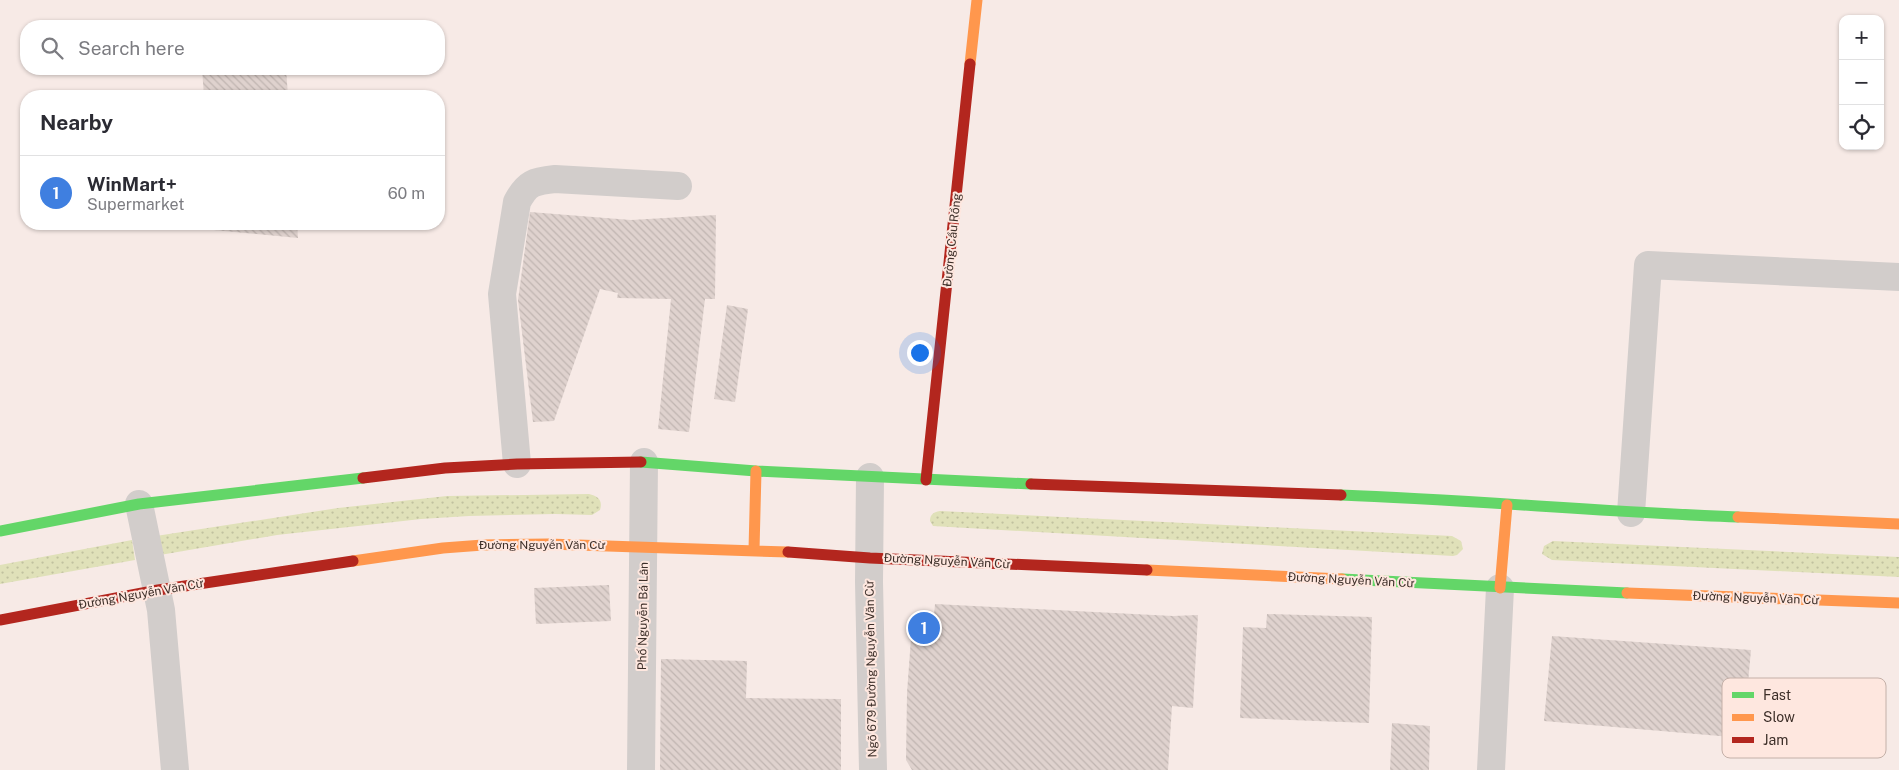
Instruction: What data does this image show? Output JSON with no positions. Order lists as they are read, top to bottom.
{
  "streets": {
    "main road": ["Đường Cầu Rồng", "Đường Nguyễn Văn Cừ"],
    "street": ["Phố Nguyễn Bá Lân", "Ngõ 679 Đường Nguyễn Văn Cừ"]
  },
  "crossings": [
    ["Đường Nguyễn Văn Cừ", "Phố Nguyễn Bá Lân"],
    ["Đường Nguyễn Văn Cừ", "Ngõ 679 Đường Nguyễn Văn Cừ"]
  ],
  "legend": ["Fast", "Slow", "Jam"],
  "page": {
    "map_buttons": ["+", "−"],
    "search": "Search here",
    "heading": "Nearby",
    "list": [
      {
        "mark": "1",
        "name": "WinMart+",
        "note": "Supermarket",
        "value": "60 m"
      }
    ],
    "pins": "1"
  }
}
